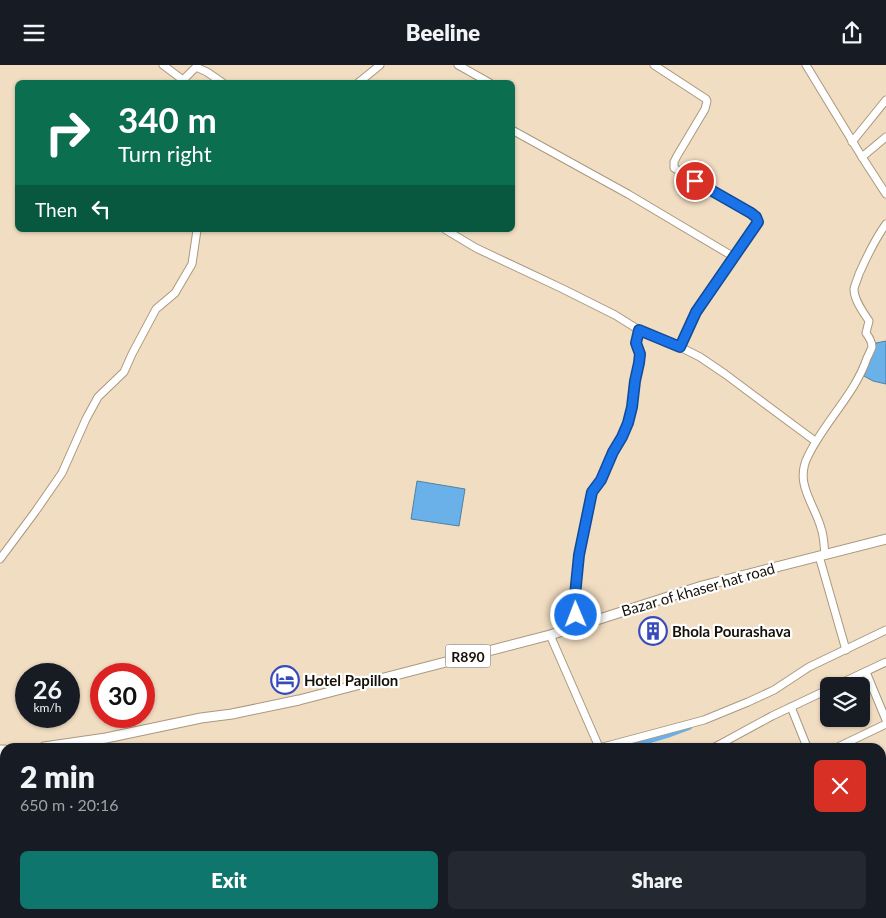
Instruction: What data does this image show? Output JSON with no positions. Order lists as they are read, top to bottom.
{
  "streets": {
    "main road": ["Bazar of khaser hat road", "R890"]
  },
  "places": {
    "building": ["Bhola Pourashava"],
    "hotel": ["Hotel Papillon"]
  },
  "page": {
    "header": "Beeline",
    "turn": ["340 m", "Turn right"],
    "then": "Then",
    "speed": "26 km/h",
    "limit": "30",
    "heading": ["2 min", "650 m · 20:16"],
    "buttons": ["Exit", "Share"]
  }
}
